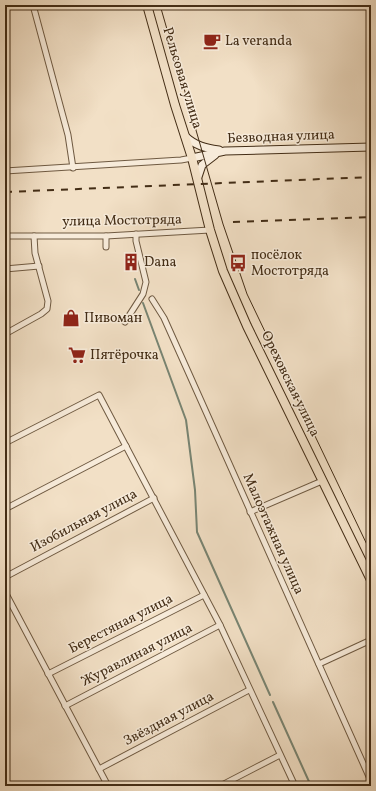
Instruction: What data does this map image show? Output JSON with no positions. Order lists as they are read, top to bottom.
{
  "streets": {
    "main road": ["Рельсовая улица", "Безводная улица", "Ореховская улица"],
    "street": [
      "улица Мостотряда",
      "Изобильная улица",
      "Малоэтажная улица",
      "Берестяная улица",
      "Журавлиная улица",
      "Звёздная улица"
    ]
  },
  "crossings": [
    ["Рельсовая улица", "Безводная улица"],
    ["Рельсовая улица", "Ореховская улица"],
    ["улица Мостотряда", "Ореховская улица"]
  ],
  "places": {
    "cafe": ["La veranda"],
    "building": ["Dana"],
    "bus stop": ["посёлок Мостотряда"],
    "shop": ["Пивоман"],
    "supermarket": ["Пятёрочка"]
  }
}
